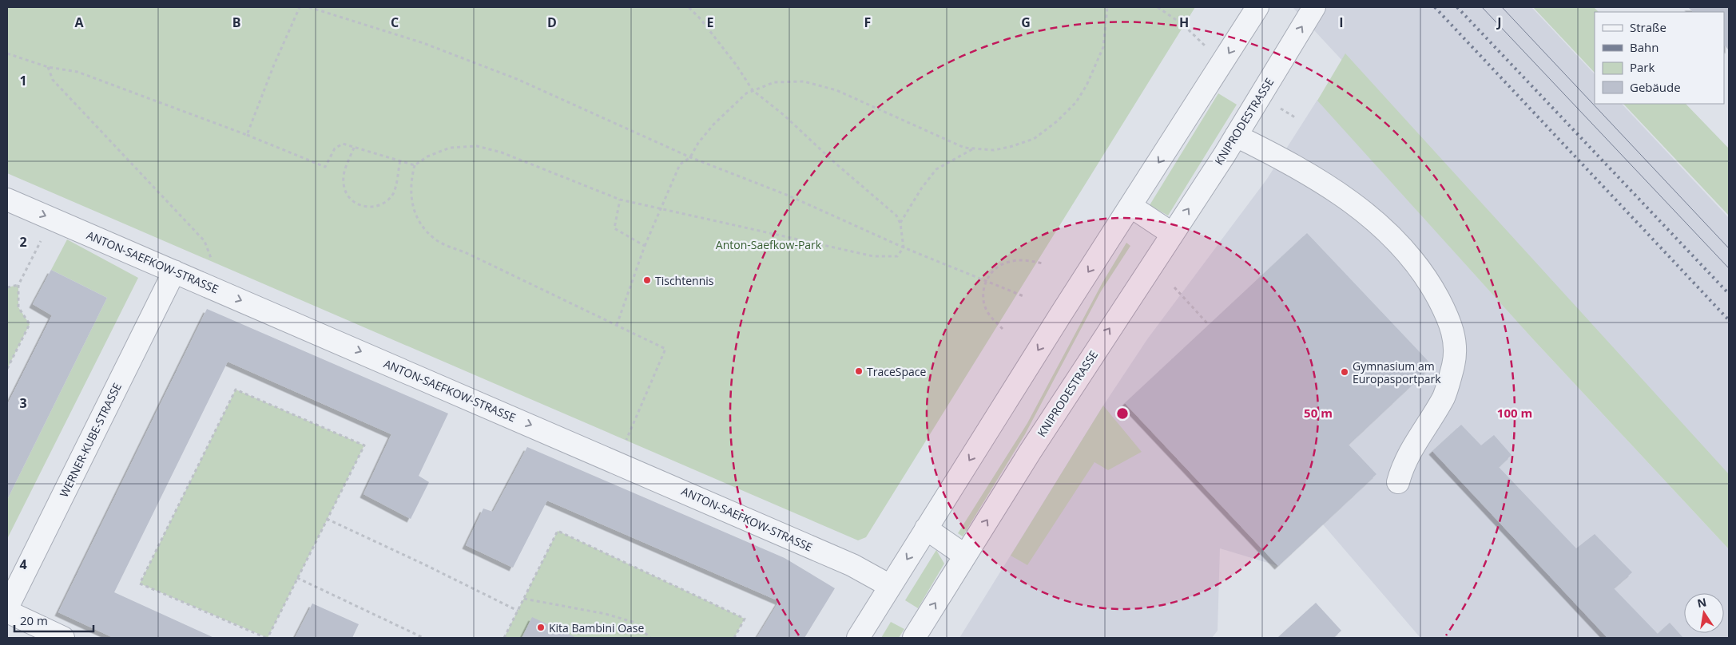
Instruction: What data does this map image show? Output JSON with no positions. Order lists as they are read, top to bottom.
{
  "streets": {
    "street": ["KNIPRODESTRASSE", "ANTON-SAEFKOW-STRASSE", "WERNER-KUBE-STRASSE"]
  },
  "crossings": [
    ["ANTON-SAEFKOW-STRASSE", "WERNER-KUBE-STRASSE"]
  ],
  "one_way": ["ANTON-SAEFKOW-STRASSE"],
  "parks": ["Anton-Saefkow-Park"],
  "places": [
    "Tischtennis",
    "TraceSpace",
    "Gymnasium am Europasportpark",
    "Kita Bambini Oase"
  ],
  "legend": [
    "Straße",
    "Bahn",
    "Park",
    "Gebäude"
  ],
  "scale_bar": "20 m",
  "north": "top",
  "grid": {
    "columns": [
      "A",
      "B",
      "C",
      "D",
      "E",
      "F",
      "G",
      "H",
      "I",
      "J"
    ],
    "rows": [
      "1",
      "2",
      "3",
      "4"
    ]
  },
  "rings": ["50 m", "100 m"]
}
